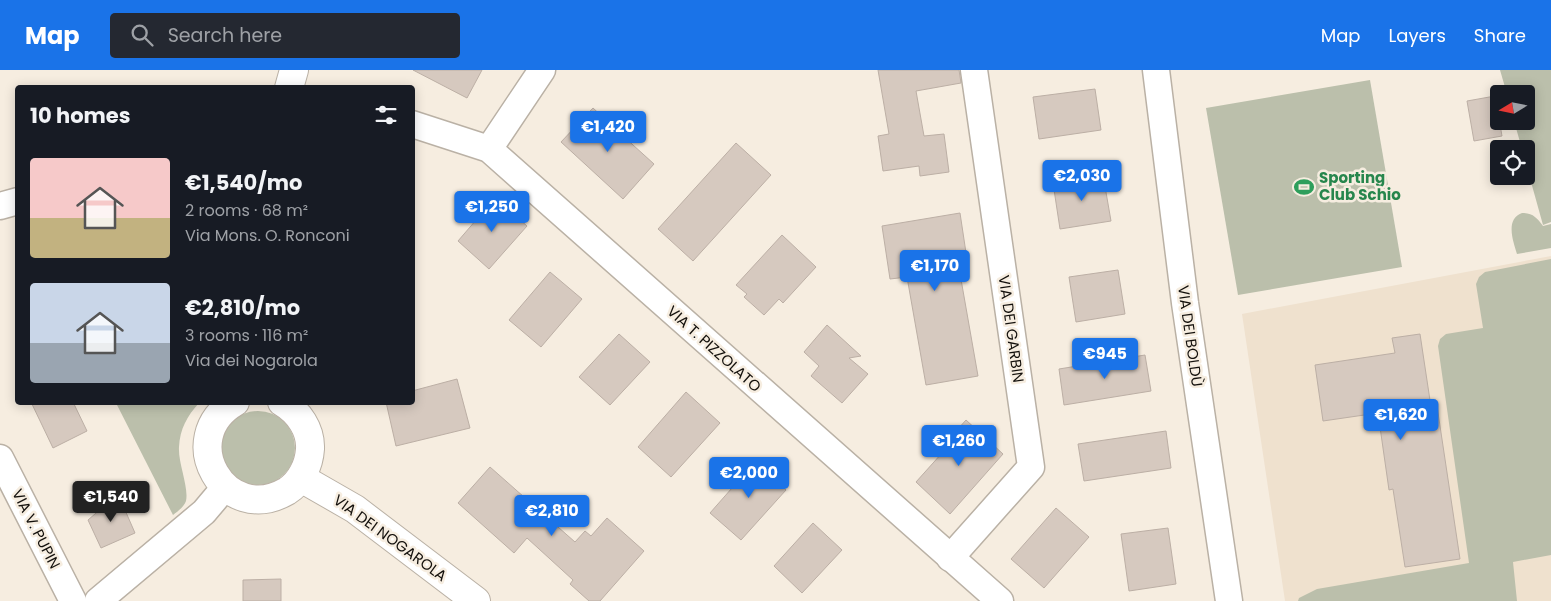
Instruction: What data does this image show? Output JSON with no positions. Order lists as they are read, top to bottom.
{
  "streets": {
    "street": [
      "VIA DEI GARBIN",
      "VIA DEI BOLDÙ",
      "VIA T. PIZZOLATO",
      "VIA V. PUPIN",
      "VIA DEI NOGAROLA"
    ]
  },
  "crossings": [
    ["VIA DEI GARBIN", "VIA T. PIZZOLATO"]
  ],
  "places": {
    "sports": ["Sporting Club Schio"]
  },
  "north": "left",
  "page": {
    "header": "Map",
    "search": "Search here",
    "nav": ["Map", "Layers", "Share"],
    "heading": "10 homes",
    "price": [
      "€1,420",
      "€2,030",
      "€1,250",
      "€1,170",
      "€945",
      "€1,620",
      "€1,260",
      "€2,000",
      "€1,540",
      "€2,810"
    ],
    "list": [
      {
        "name": "€1,540/mo",
        "note": "2 rooms · 68 m² · Via Mons. O. Ronconi"
      },
      {
        "name": "€2,810/mo",
        "note": "3 rooms · 116 m² · Via dei Nogarola"
      }
    ]
  }
}
